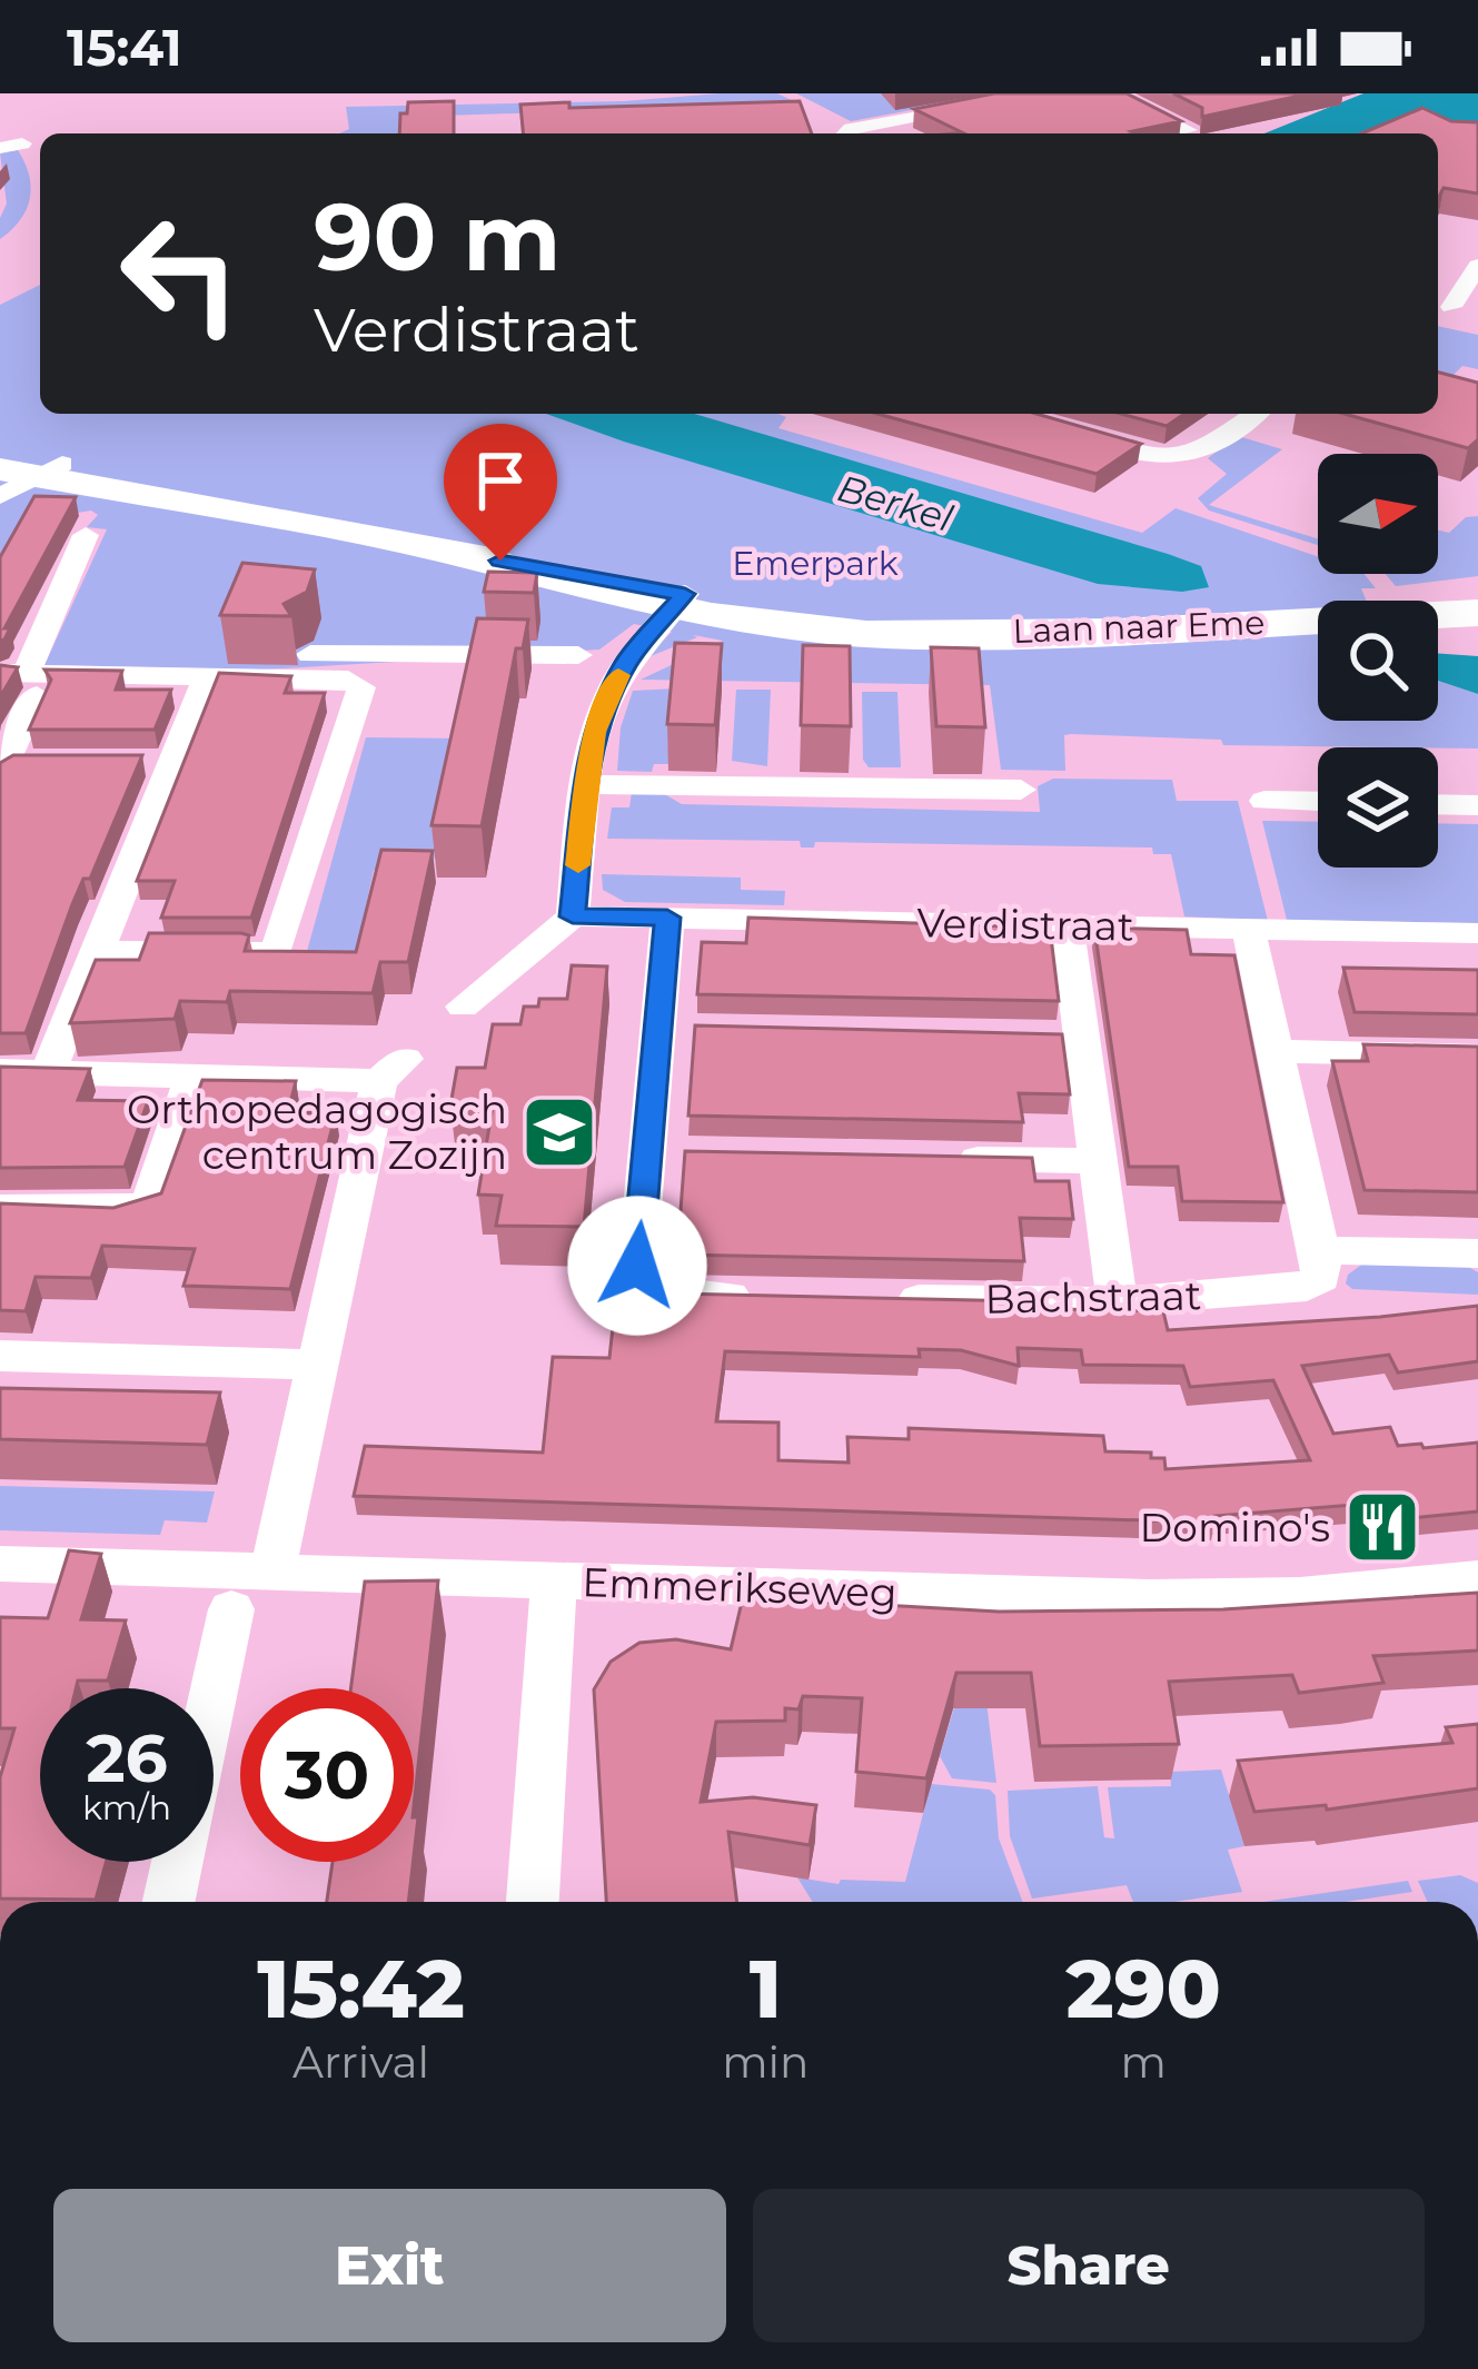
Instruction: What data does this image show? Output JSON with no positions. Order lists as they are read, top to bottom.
{
  "streets": {
    "street": [
      "Laan naar Eme",
      "Verdistraat",
      "Bachstraat",
      "Emmerikseweg"
    ]
  },
  "water": ["Berkel"],
  "parks": ["Emerpark"],
  "places": {
    "school or university": ["Orthopedagogisch centrum Zozijn"],
    "restaurant": ["Domino's"]
  },
  "north": "right",
  "page": {
    "status": "15:41",
    "turn": ["90 m", "Verdistraat"],
    "speed": "26 km/h",
    "limit": "30",
    "eta": [
      "15:42",
      "Arrival",
      "1",
      "min",
      "290",
      "m"
    ],
    "buttons": ["Exit", "Share"]
  }
}
